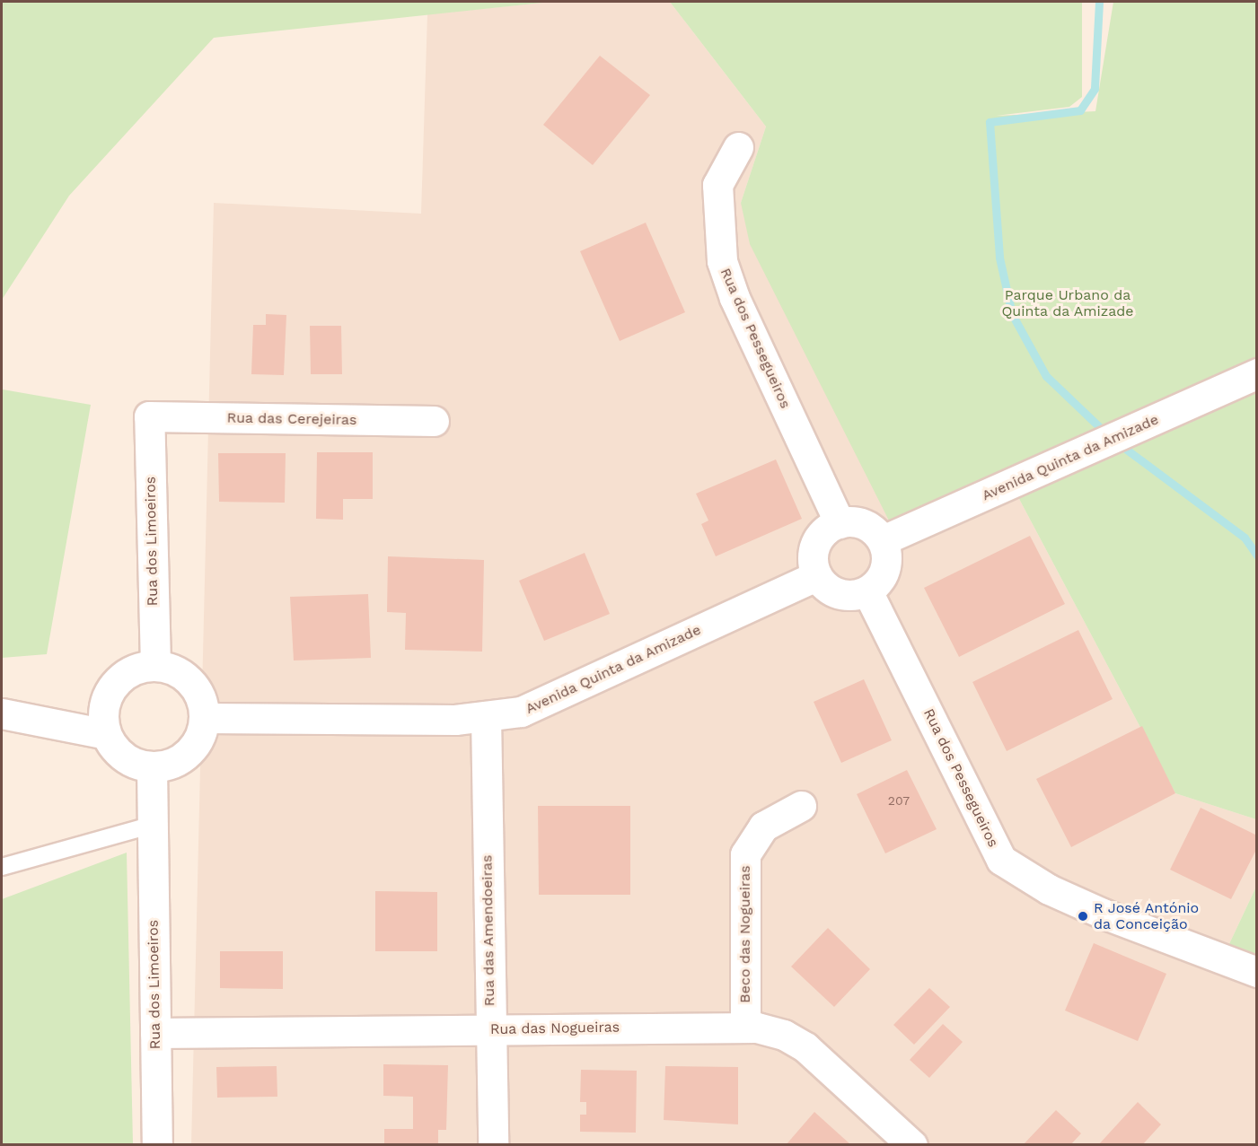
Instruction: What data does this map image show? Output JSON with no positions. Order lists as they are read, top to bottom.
{
  "streets": {
    "street": [
      "Rua dos Pessegueiros",
      "Rua das Cerejeiras",
      "Avenida Quinta da Amizade",
      "Rua dos Limoeiros",
      "Rua das Amendoeiras",
      "Beco das Nogueiras",
      "Rua das Nogueiras"
    ]
  },
  "crossings": [
    ["Rua dos Pessegueiros", "Avenida Quinta da Amizade"],
    ["Rua das Cerejeiras", "Rua dos Limoeiros"],
    ["Avenida Quinta da Amizade", "Rua dos Limoeiros"],
    ["Avenida Quinta da Amizade", "Rua das Amendoeiras"],
    ["Rua dos Limoeiros", "Rua das Nogueiras"],
    ["Rua das Amendoeiras", "Rua das Nogueiras"],
    ["Beco das Nogueiras", "Rua das Nogueiras"]
  ],
  "parks": ["Parque Urbano da Quinta da Amizade"],
  "places": ["R José António da Conceição"],
  "house_numbers": ["207"]
}
